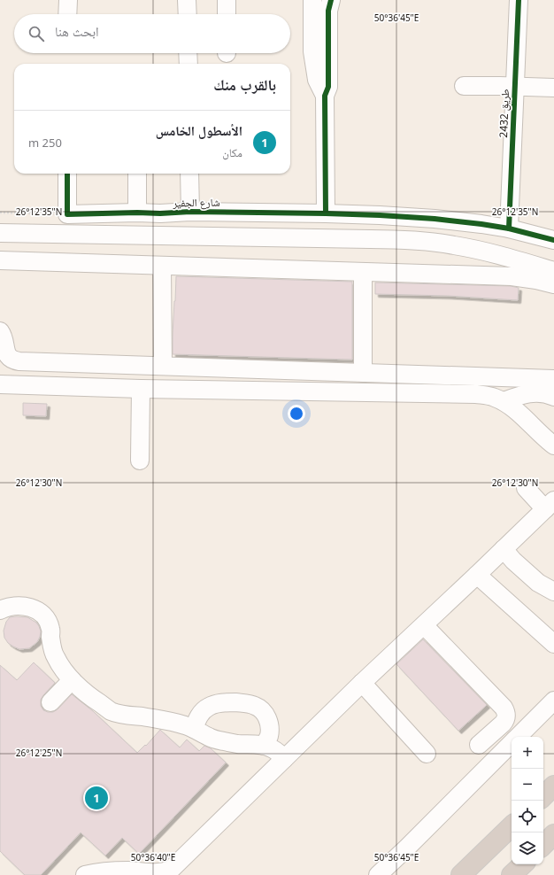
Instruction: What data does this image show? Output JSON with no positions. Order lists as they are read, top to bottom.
{
  "streets": {
    "street": ["طريق 2432", "شارع الجفير"]
  },
  "crossings": [
    ["طريق 2432", "شارع الجفير"]
  ],
  "page": {
    "search": "ابحث هنا",
    "heading": "بالقرب منك",
    "list": [
      {
        "mark": "1",
        "name": "الأسطول الخامس",
        "note": "مكان",
        "value": "250 m"
      }
    ],
    "map_buttons": ["+", "−"],
    "pins": "1"
  },
  "coordinates": [
    "50°36'45\"E",
    "26°12'35\"N",
    "26°12'30\"N",
    "26°12'25\"N",
    "50°36'40\"E"
  ]
}
